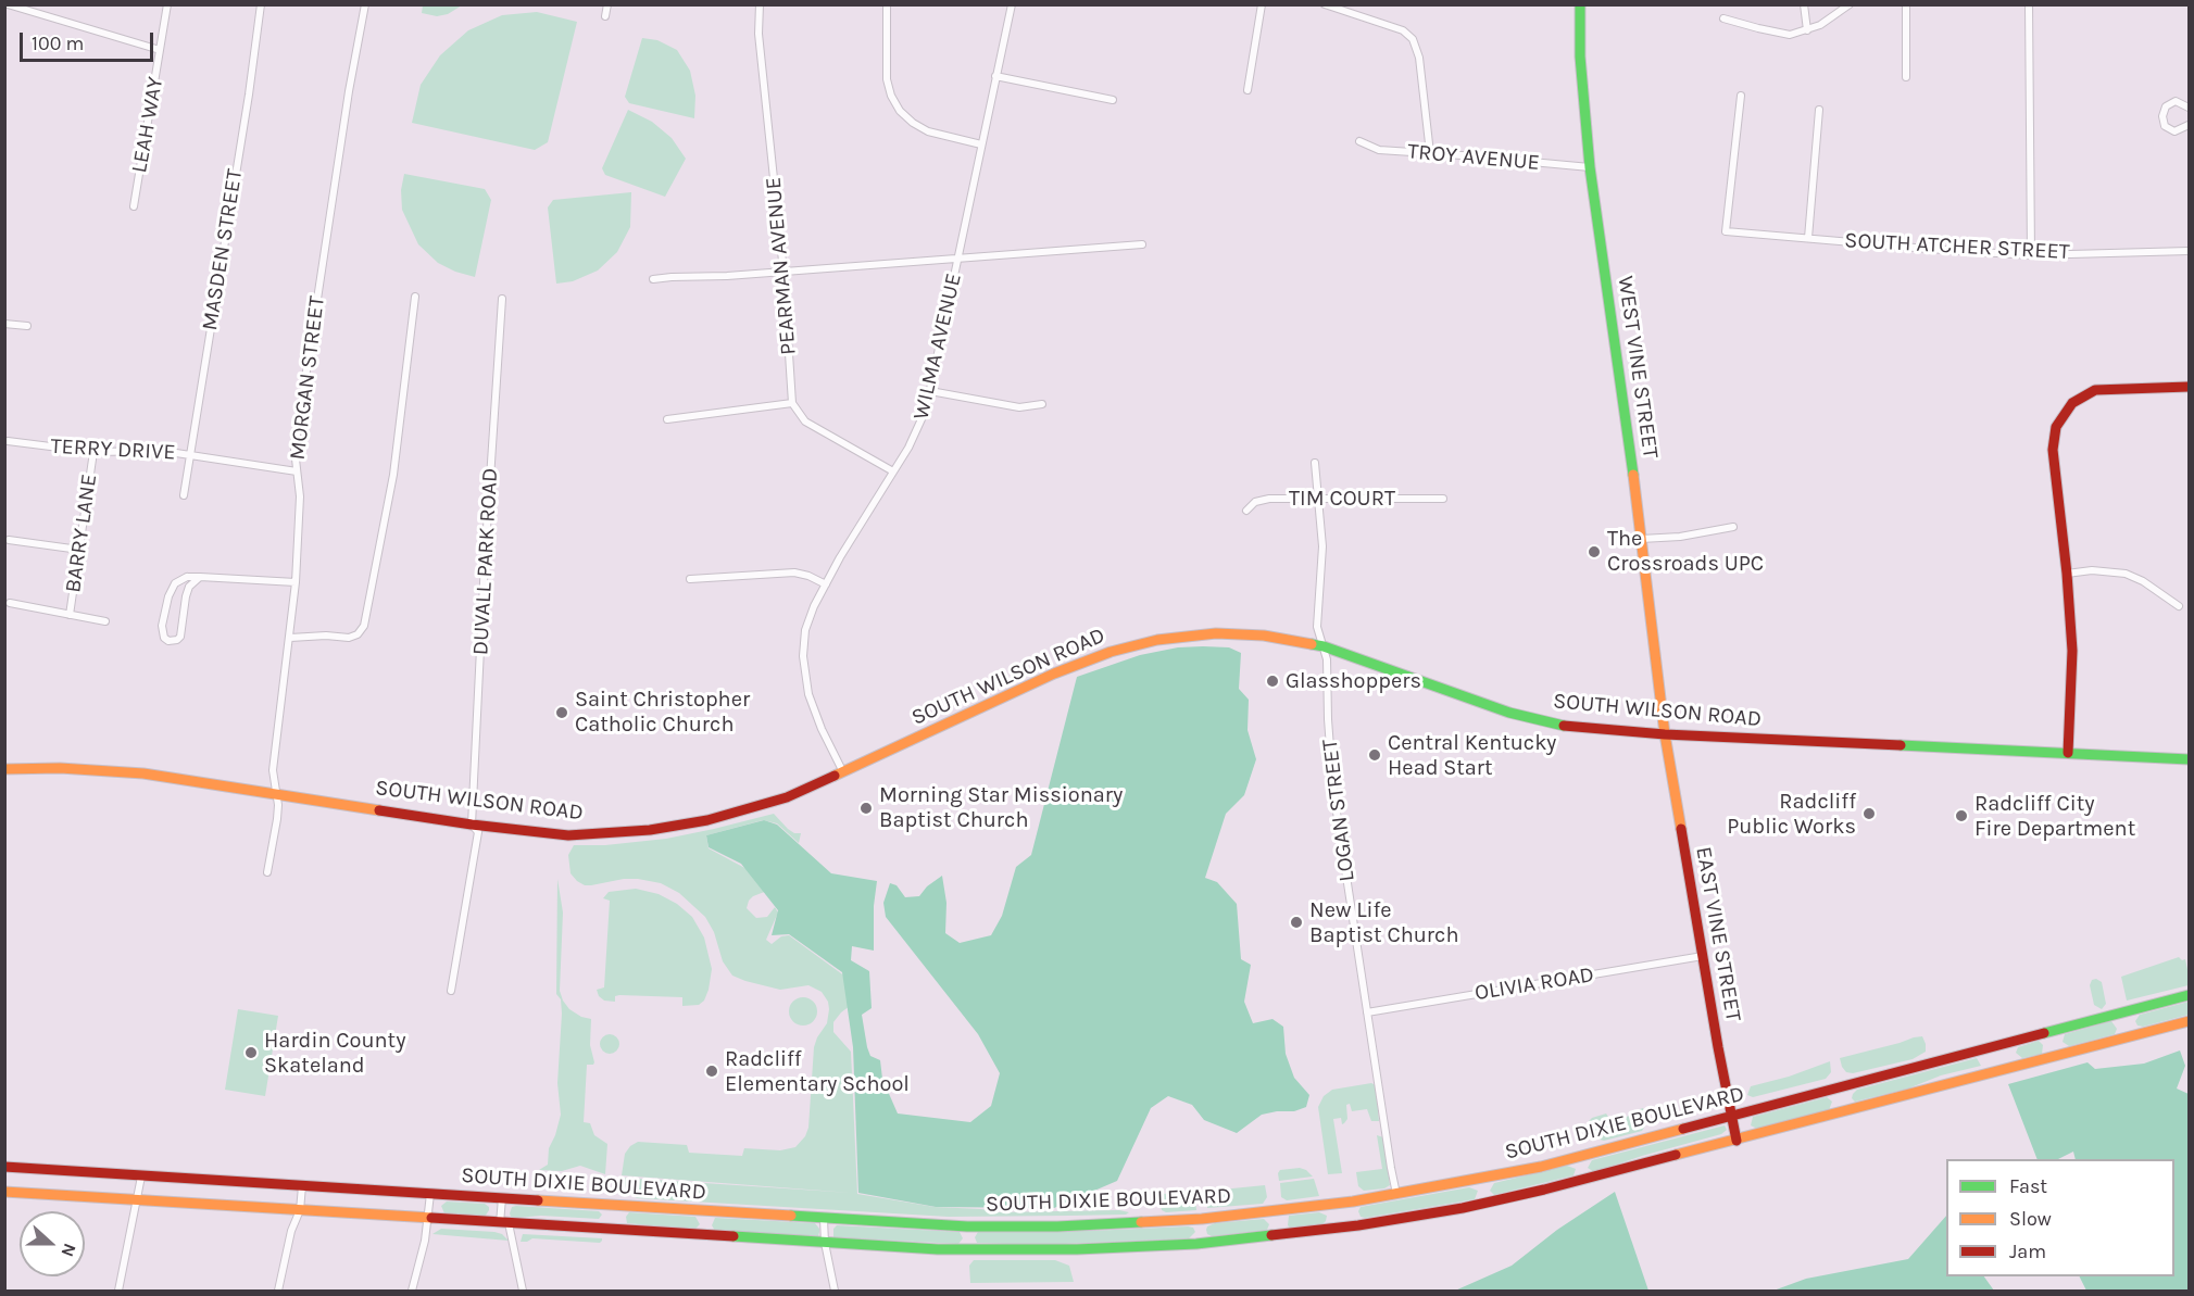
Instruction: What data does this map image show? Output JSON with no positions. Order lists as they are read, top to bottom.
{
  "streets": {
    "main road": [
      "WEST VINE STREET",
      "SOUTH WILSON ROAD",
      "EAST VINE STREET",
      "SOUTH DIXIE BOULEVARD"
    ],
    "street": [
      "LEAH WAY",
      "TROY AVENUE",
      "SOUTH ATCHER STREET",
      "MASDEN STREET",
      "PEARMAN AVENUE",
      "WILMA AVENUE",
      "MORGAN STREET",
      "TERRY DRIVE",
      "TIM COURT",
      "BARRY LANE",
      "DUVALL PARK ROAD",
      "LOGAN STREET",
      "OLIVIA ROAD"
    ]
  },
  "crossings": [
    ["TROY AVENUE", "WEST VINE STREET"],
    ["MASDEN STREET", "TERRY DRIVE"],
    ["WILMA AVENUE", "SOUTH WILSON ROAD"],
    ["WEST VINE STREET", "SOUTH WILSON ROAD"],
    ["WEST VINE STREET", "EAST VINE STREET"],
    ["MORGAN STREET", "TERRY DRIVE"],
    ["MORGAN STREET", "SOUTH WILSON ROAD"],
    ["TERRY DRIVE", "BARRY LANE"],
    ["TIM COURT", "LOGAN STREET"],
    ["DUVALL PARK ROAD", "SOUTH WILSON ROAD"],
    ["SOUTH WILSON ROAD", "LOGAN STREET"],
    ["SOUTH WILSON ROAD", "EAST VINE STREET"],
    ["LOGAN STREET", "OLIVIA ROAD"],
    ["LOGAN STREET", "SOUTH DIXIE BOULEVARD"],
    ["EAST VINE STREET", "OLIVIA ROAD"],
    ["EAST VINE STREET", "SOUTH DIXIE BOULEVARD"]
  ],
  "places": [
    "The Crossroads UPC",
    "Glasshoppers",
    "Saint Christopher Catholic Church",
    "Central Kentucky Head Start",
    "Morning Star Missionary Baptist Church",
    "Radcliff Public Works",
    "Radcliff City Fire Department",
    "New Life Baptist Church",
    "Hardin County Skateland",
    "Radcliff Elementary School"
  ],
  "legend": ["Fast", "Slow", "Jam"],
  "scale_bar": "100 m",
  "north": "right"
}
